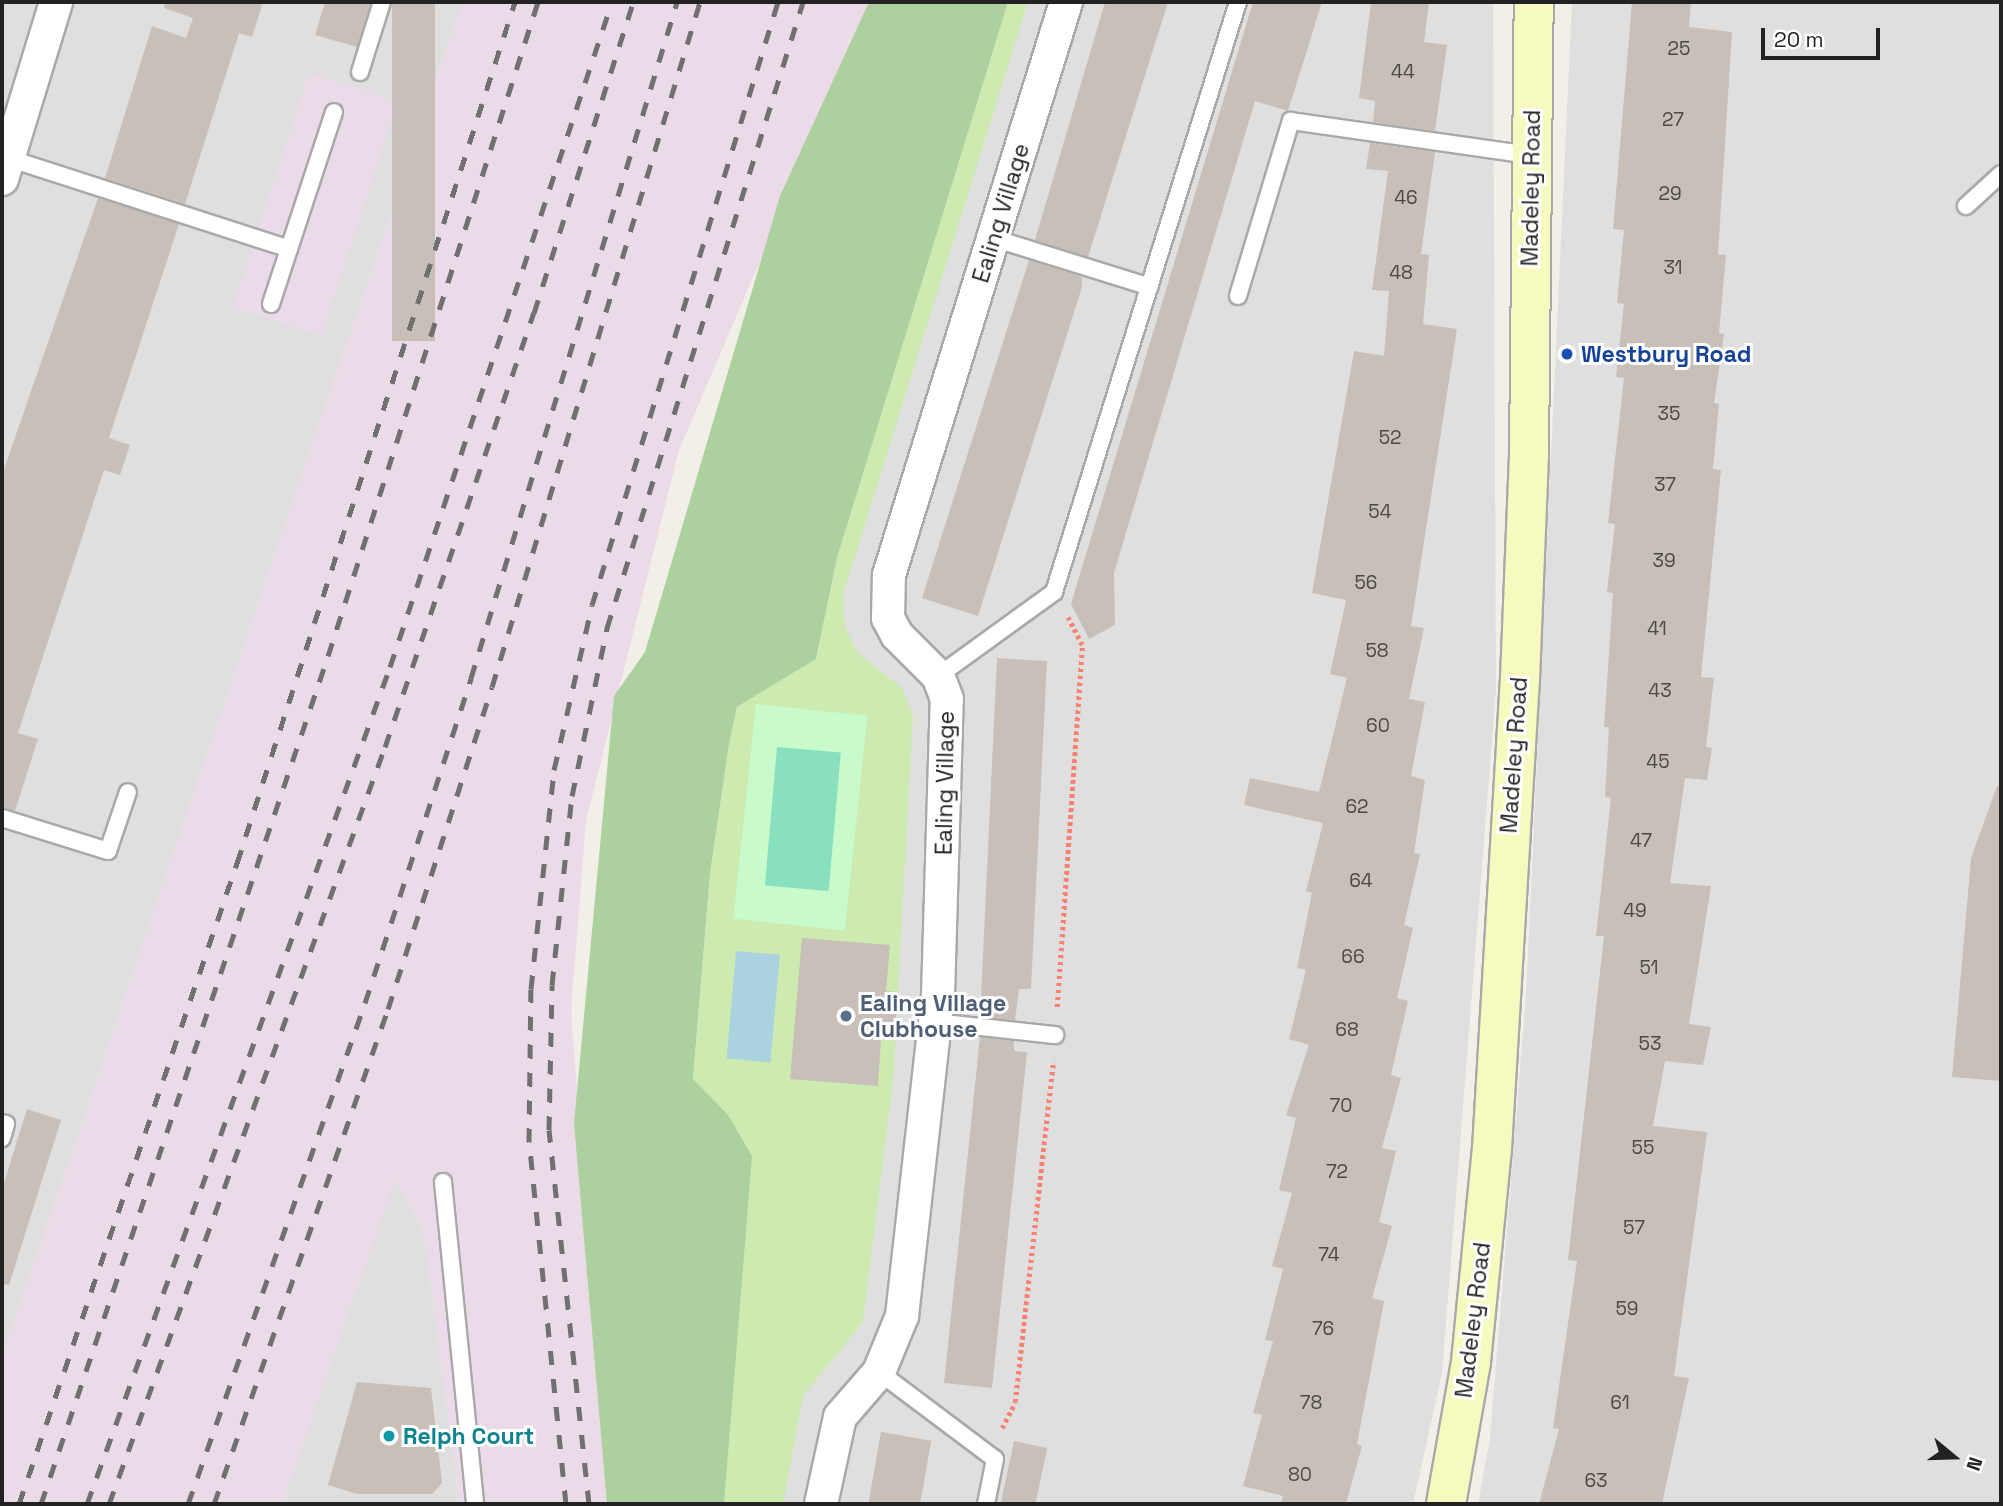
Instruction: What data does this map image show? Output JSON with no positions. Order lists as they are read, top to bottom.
{
  "streets": {
    "street": ["Madeley Road", "Ealing Village"]
  },
  "places": ["Westbury Road", "Ealing Village Clubhouse", "Relph Court"],
  "house_numbers": [
    "25",
    "44",
    "27",
    "29",
    "46",
    "31",
    "48",
    "35",
    "52",
    "37",
    "54",
    "39",
    "56",
    "41",
    "58",
    "43",
    "60",
    "45",
    "62",
    "47",
    "64",
    "49",
    "66",
    "51",
    "68",
    "53",
    "70",
    "55",
    "72",
    "57",
    "74",
    "59",
    "76",
    "78",
    "61",
    "80",
    "63"
  ],
  "scale_bar": "20 m",
  "north": "right"
}
